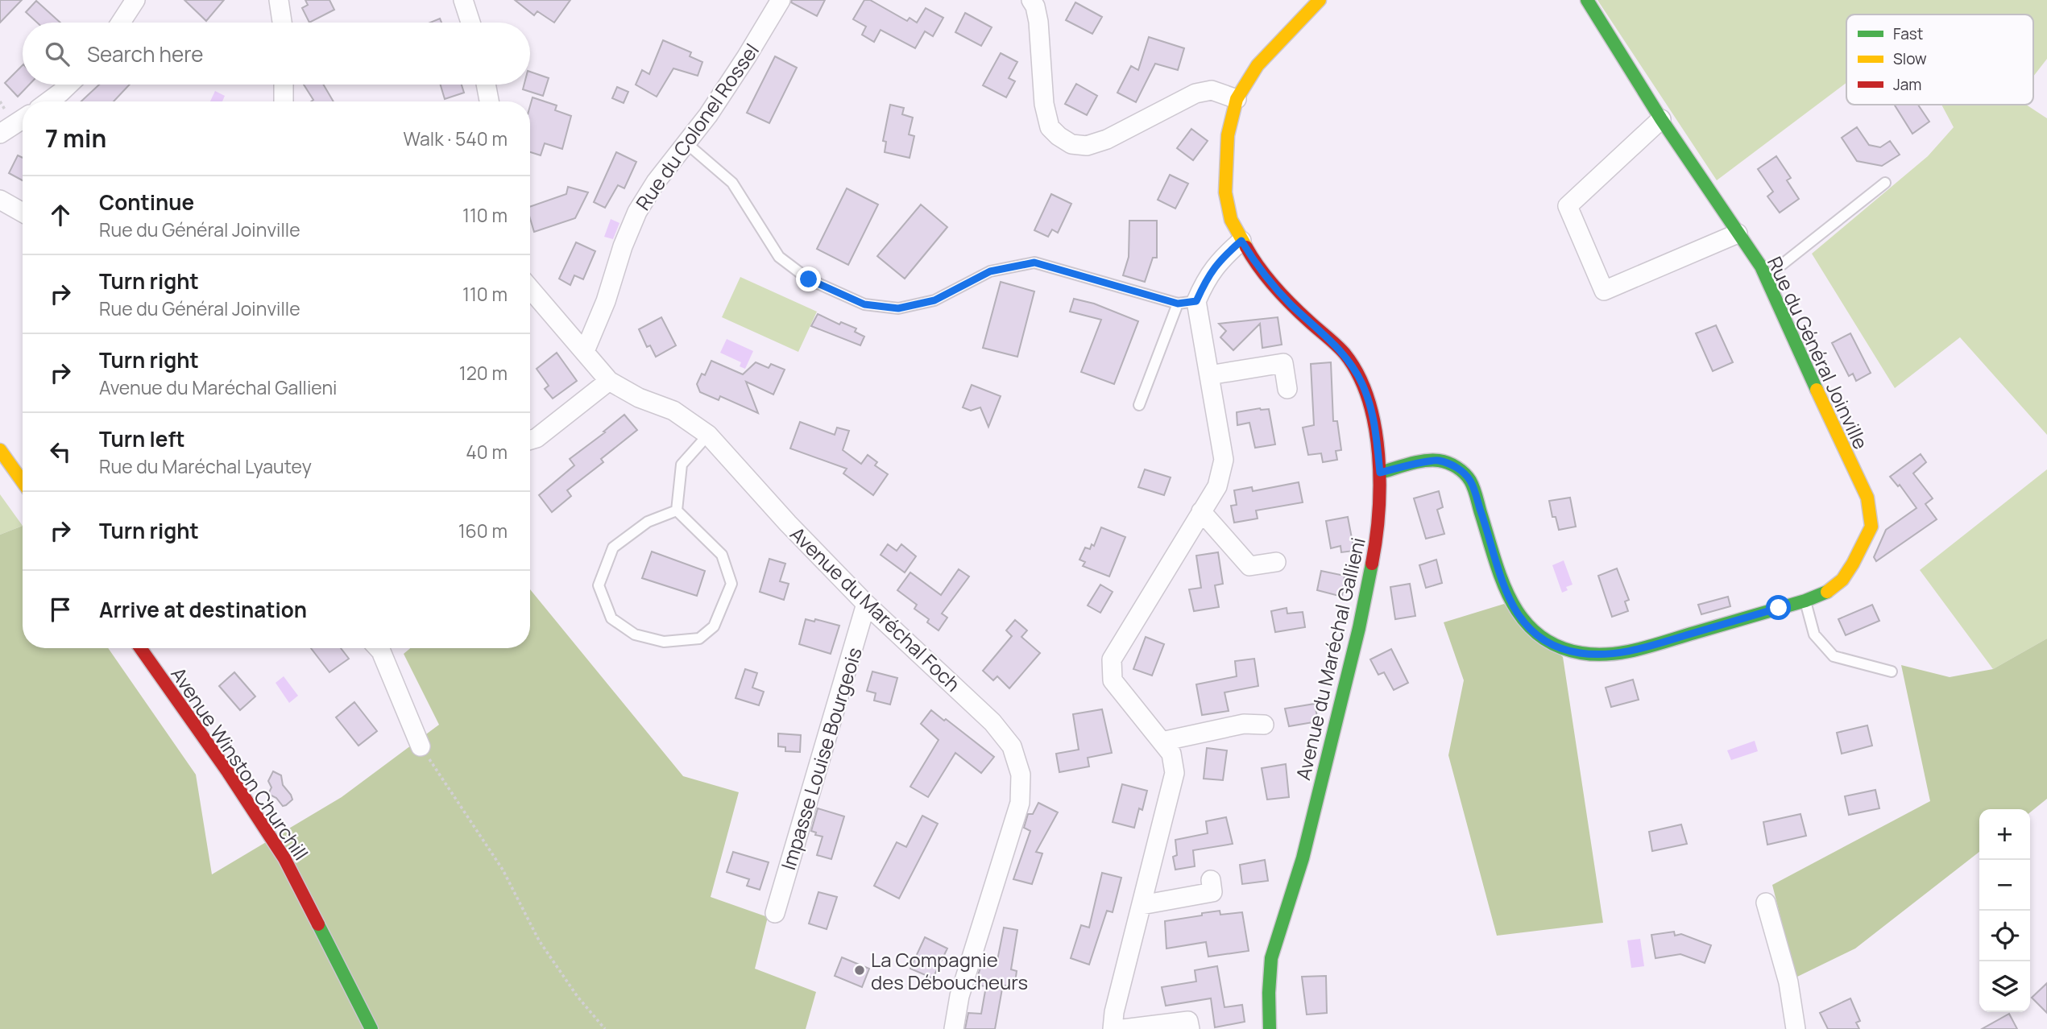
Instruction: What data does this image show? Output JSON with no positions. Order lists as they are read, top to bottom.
{
  "streets": {
    "street": [
      "Rue du Colonel Rossel",
      "Rue du Général Joinville",
      "Avenue du Maréchal Foch",
      "Avenue du Maréchal Gallieni",
      "Impasse Louise Bourgeois",
      "Avenue Winston Churchill"
    ]
  },
  "crossings": [
    ["Rue du Colonel Rossel", "Avenue du Maréchal Foch"],
    ["Rue du Général Joinville", "Avenue du Maréchal Gallieni"],
    ["Avenue du Maréchal Foch", "Impasse Louise Bourgeois"]
  ],
  "places": ["La Compagnie des Déboucheurs"],
  "legend": ["Fast", "Slow", "Jam"],
  "page": {
    "search": "Search here",
    "heading": ["7 min", "Walk · 540 m"],
    "list": [
      ["Continue", "Rue du Général Joinville", "110 m"],
      ["Turn right", "Rue du Général Joinville", "110 m"],
      ["Turn right", "Avenue du Maréchal Gallieni", "120 m"],
      ["Turn left", "Rue du Maréchal Lyautey", "40 m"],
      ["Turn right", "160 m"],
      "Arrive at destination"
    ],
    "map_buttons": ["+", "−"]
  }
}
